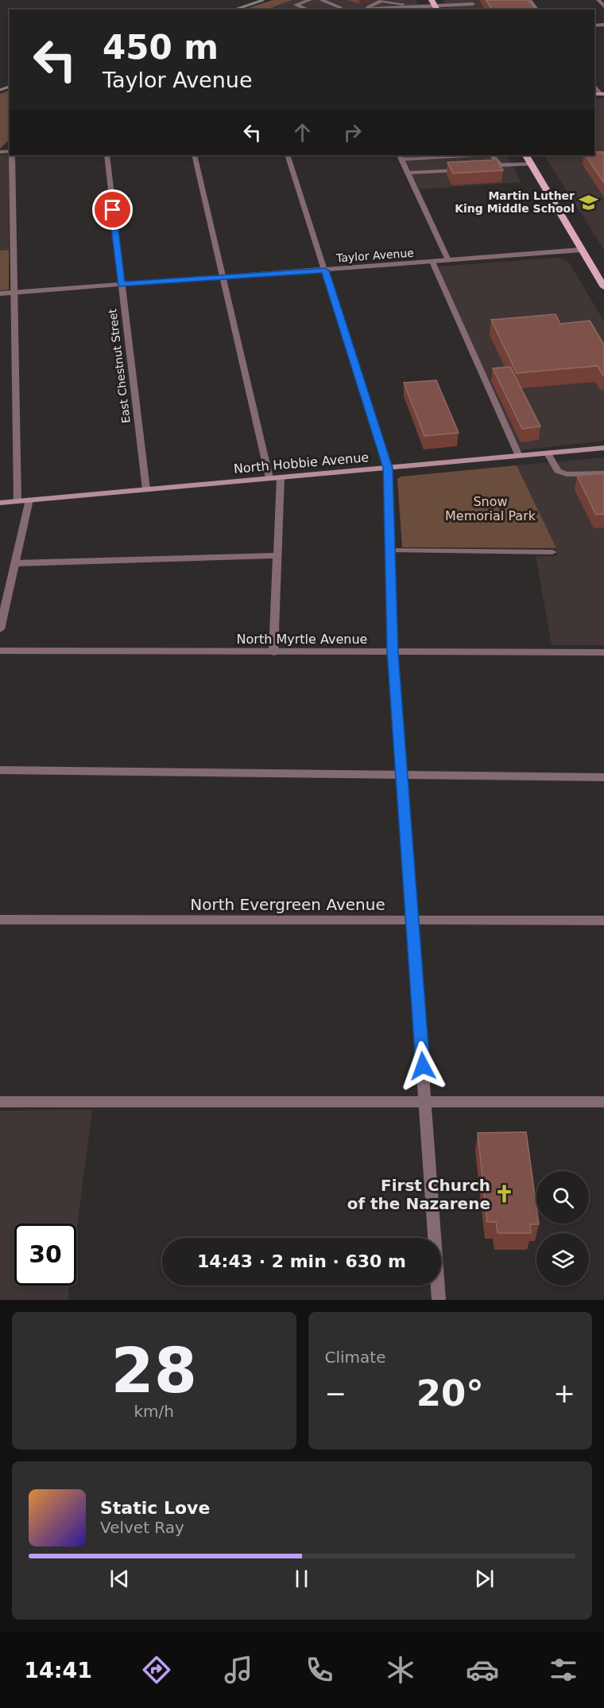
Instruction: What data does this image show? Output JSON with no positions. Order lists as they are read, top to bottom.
{
  "streets": {
    "main road": ["North Hobbie Avenue"],
    "street": [
      "Taylor Avenue",
      "East Chestnut Street",
      "North Myrtle Avenue",
      "North Evergreen Avenue"
    ]
  },
  "crossings": [
    ["Taylor Avenue", "East Chestnut Street"],
    ["East Chestnut Street", "North Hobbie Avenue"]
  ],
  "parks": ["Snow Memorial Park"],
  "places": {
    "school or university": ["Martin Luther King Middle School"],
    "church": ["First Church of the Nazarene"]
  },
  "page": {
    "turn": ["450 m", "Taylor Avenue"],
    "limit": "30",
    "trip": "14:43 · 2 min · 630 m",
    "tile": [
      ["28", "km/h"],
      "Climate"
    ],
    "heat": ["−", "20°", "+"],
    "song": ["Static Love", "Velvet Ray"],
    "tabs": "14:41"
  }
}
